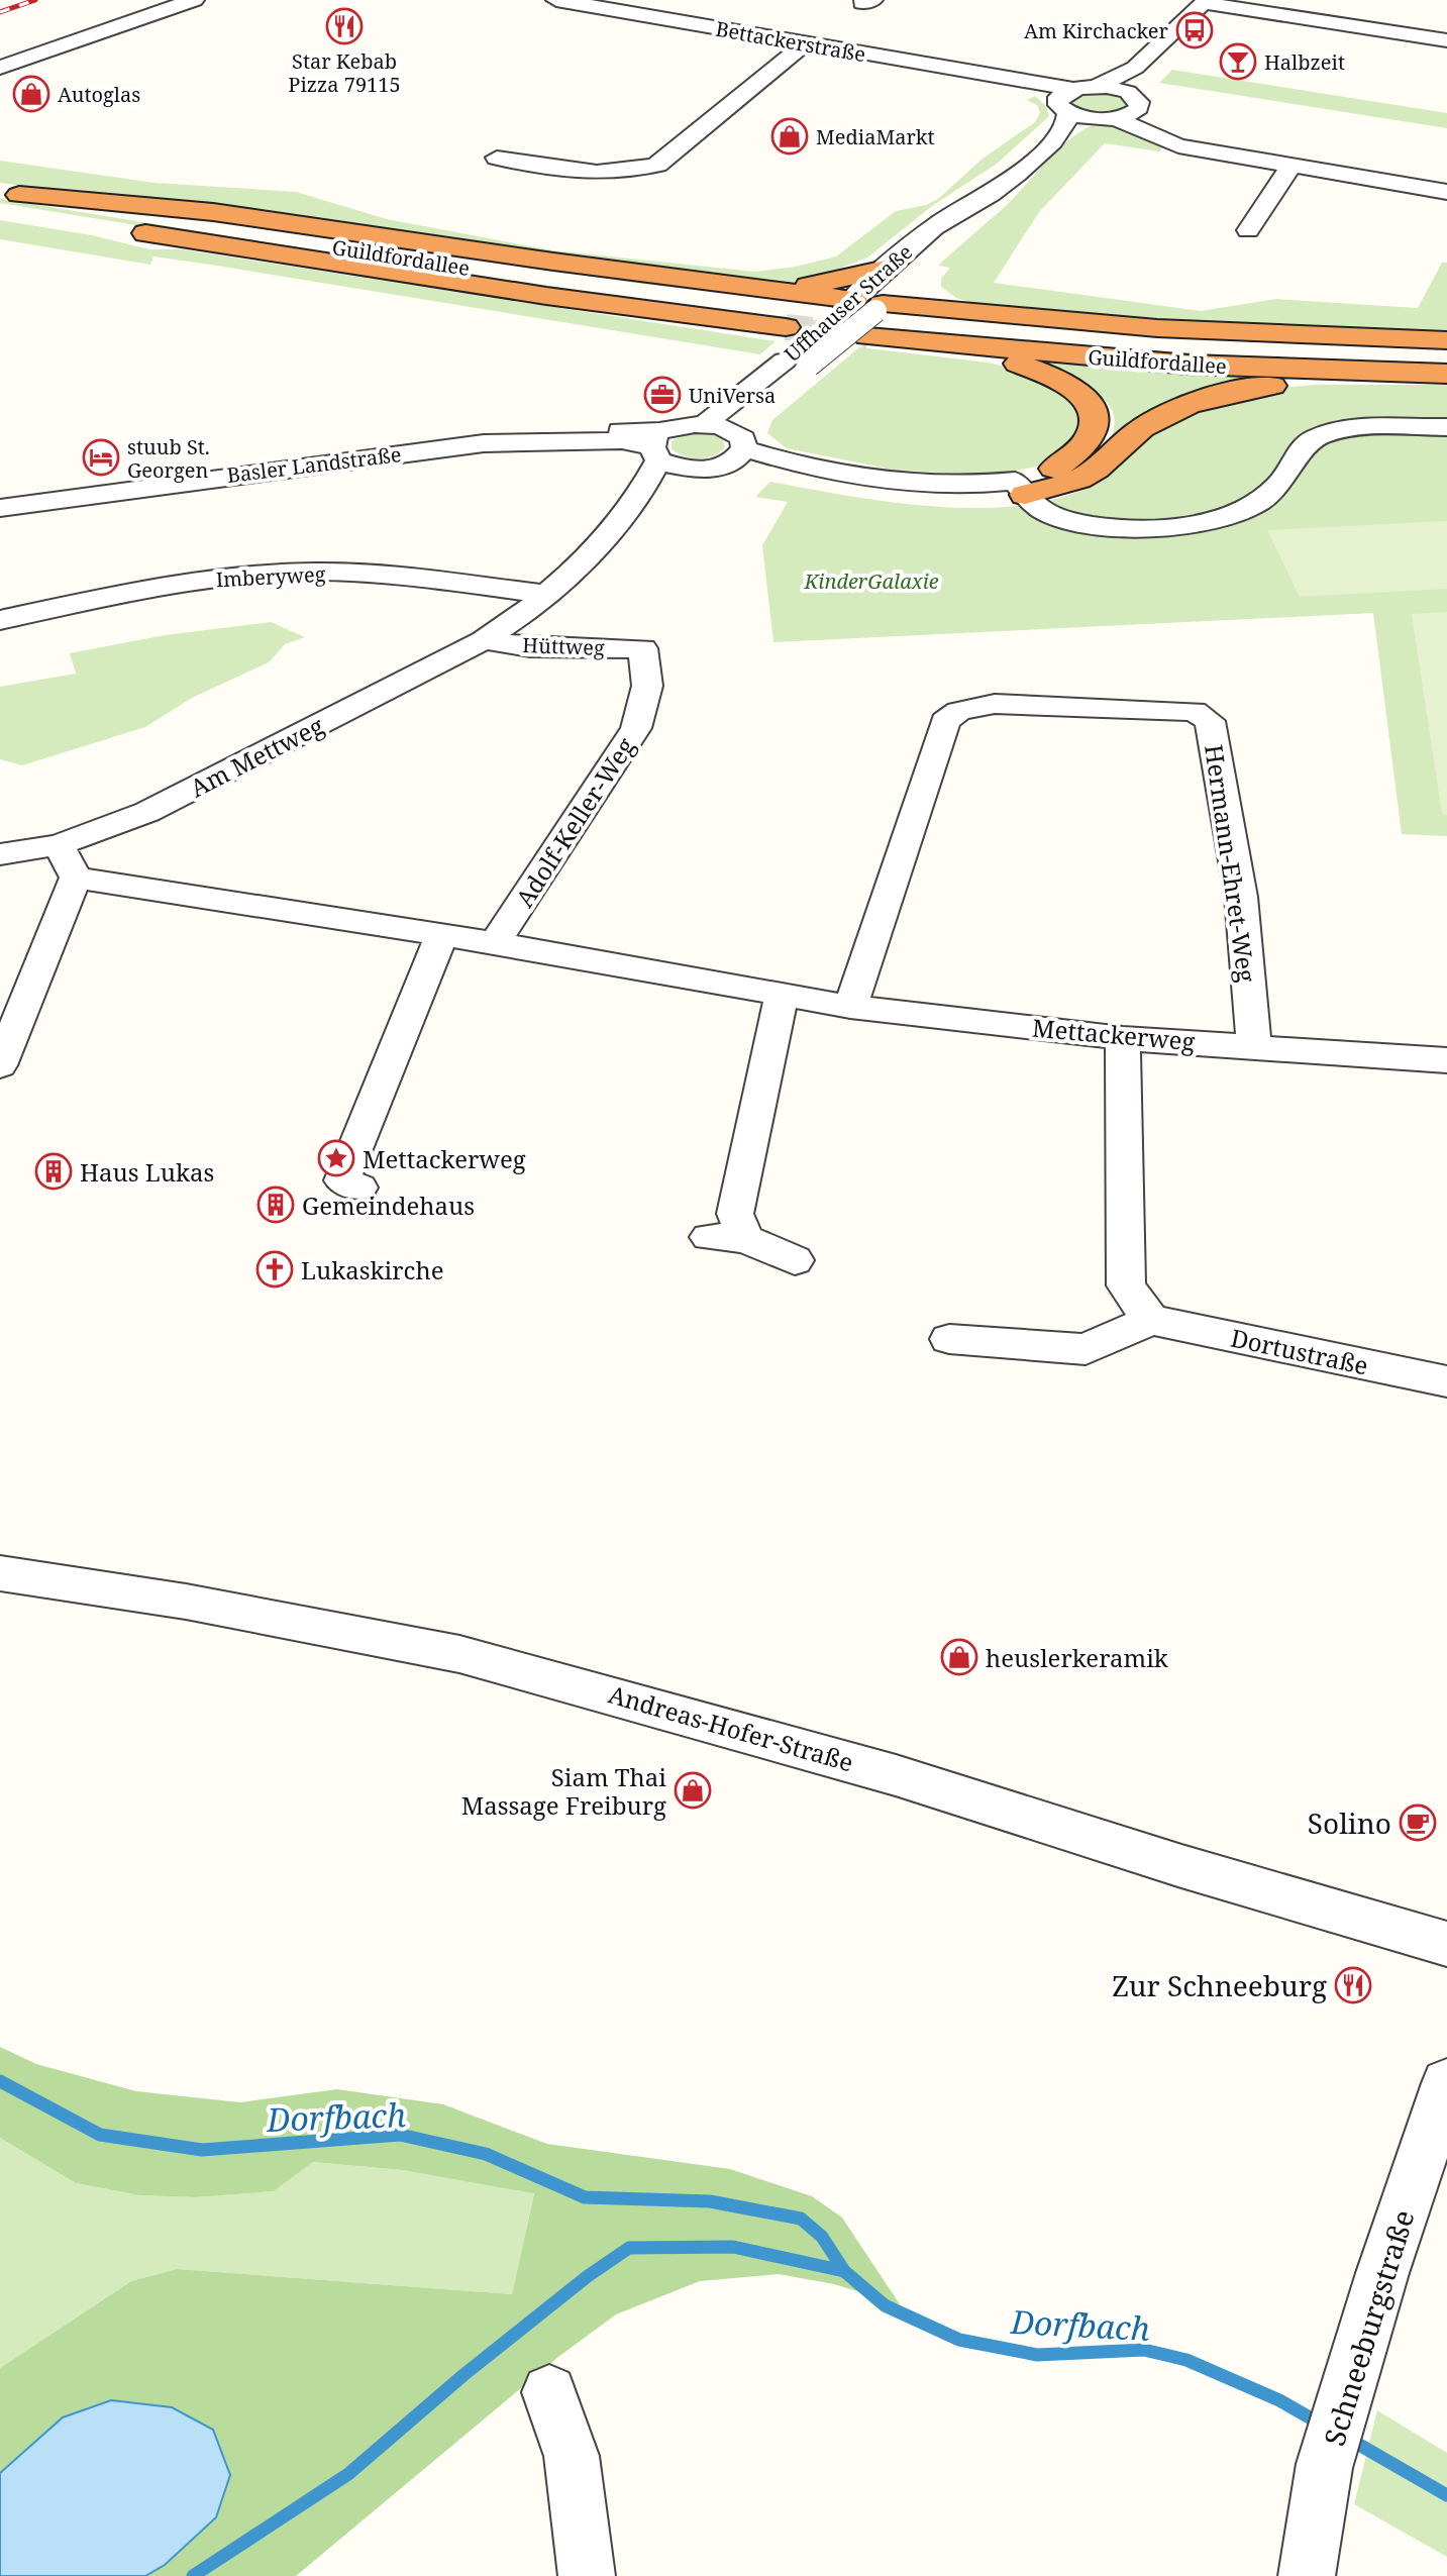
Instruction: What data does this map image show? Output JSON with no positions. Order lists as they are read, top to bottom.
{
  "streets": {
    "highway": ["Guildfordallee"],
    "street": [
      "Bettackerstraße",
      "Uffhauser Straße",
      "Basler Landstraße",
      "Imberyweg",
      "Hüttweg",
      "Am Mettweg",
      "Adolf-Keller-Weg",
      "Hermann-Ehret-Weg",
      "Mettackerweg",
      "Dortustraße",
      "Andreas-Hofer-Straße",
      "Schneeburgstraße"
    ]
  },
  "crossings": [
    ["Bettackerstraße", "Uffhauser Straße"],
    ["Guildfordallee", "Uffhauser Straße"],
    ["Uffhauser Straße", "Basler Landstraße"],
    ["Basler Landstraße", "Am Mettweg"],
    ["Imberyweg", "Am Mettweg"],
    ["Hüttweg", "Am Mettweg"],
    ["Hüttweg", "Adolf-Keller-Weg"],
    ["Adolf-Keller-Weg", "Mettackerweg"],
    ["Hermann-Ehret-Weg", "Mettackerweg"]
  ],
  "water": ["Dorfbach"],
  "parks": ["KinderGalaxie"],
  "places": {
    "restaurant": ["Star Kebab Pizza 79115", "Zur Schneeburg"],
    "bus stop": ["Am Kirchacker"],
    "bar": ["Halbzeit"],
    "shop": [
      "Autoglas",
      "MediaMarkt",
      "heuslerkeramik",
      "Siam Thai Massage Freiburg"
    ],
    "office": ["UniVersa"],
    "hotel": ["stuub St. Georgen"],
    "place": ["Mettackerweg"],
    "building": ["Haus Lukas", "Gemeindehaus"],
    "church": ["Lukaskirche"],
    "cafe": ["Solino"]
  }
}
